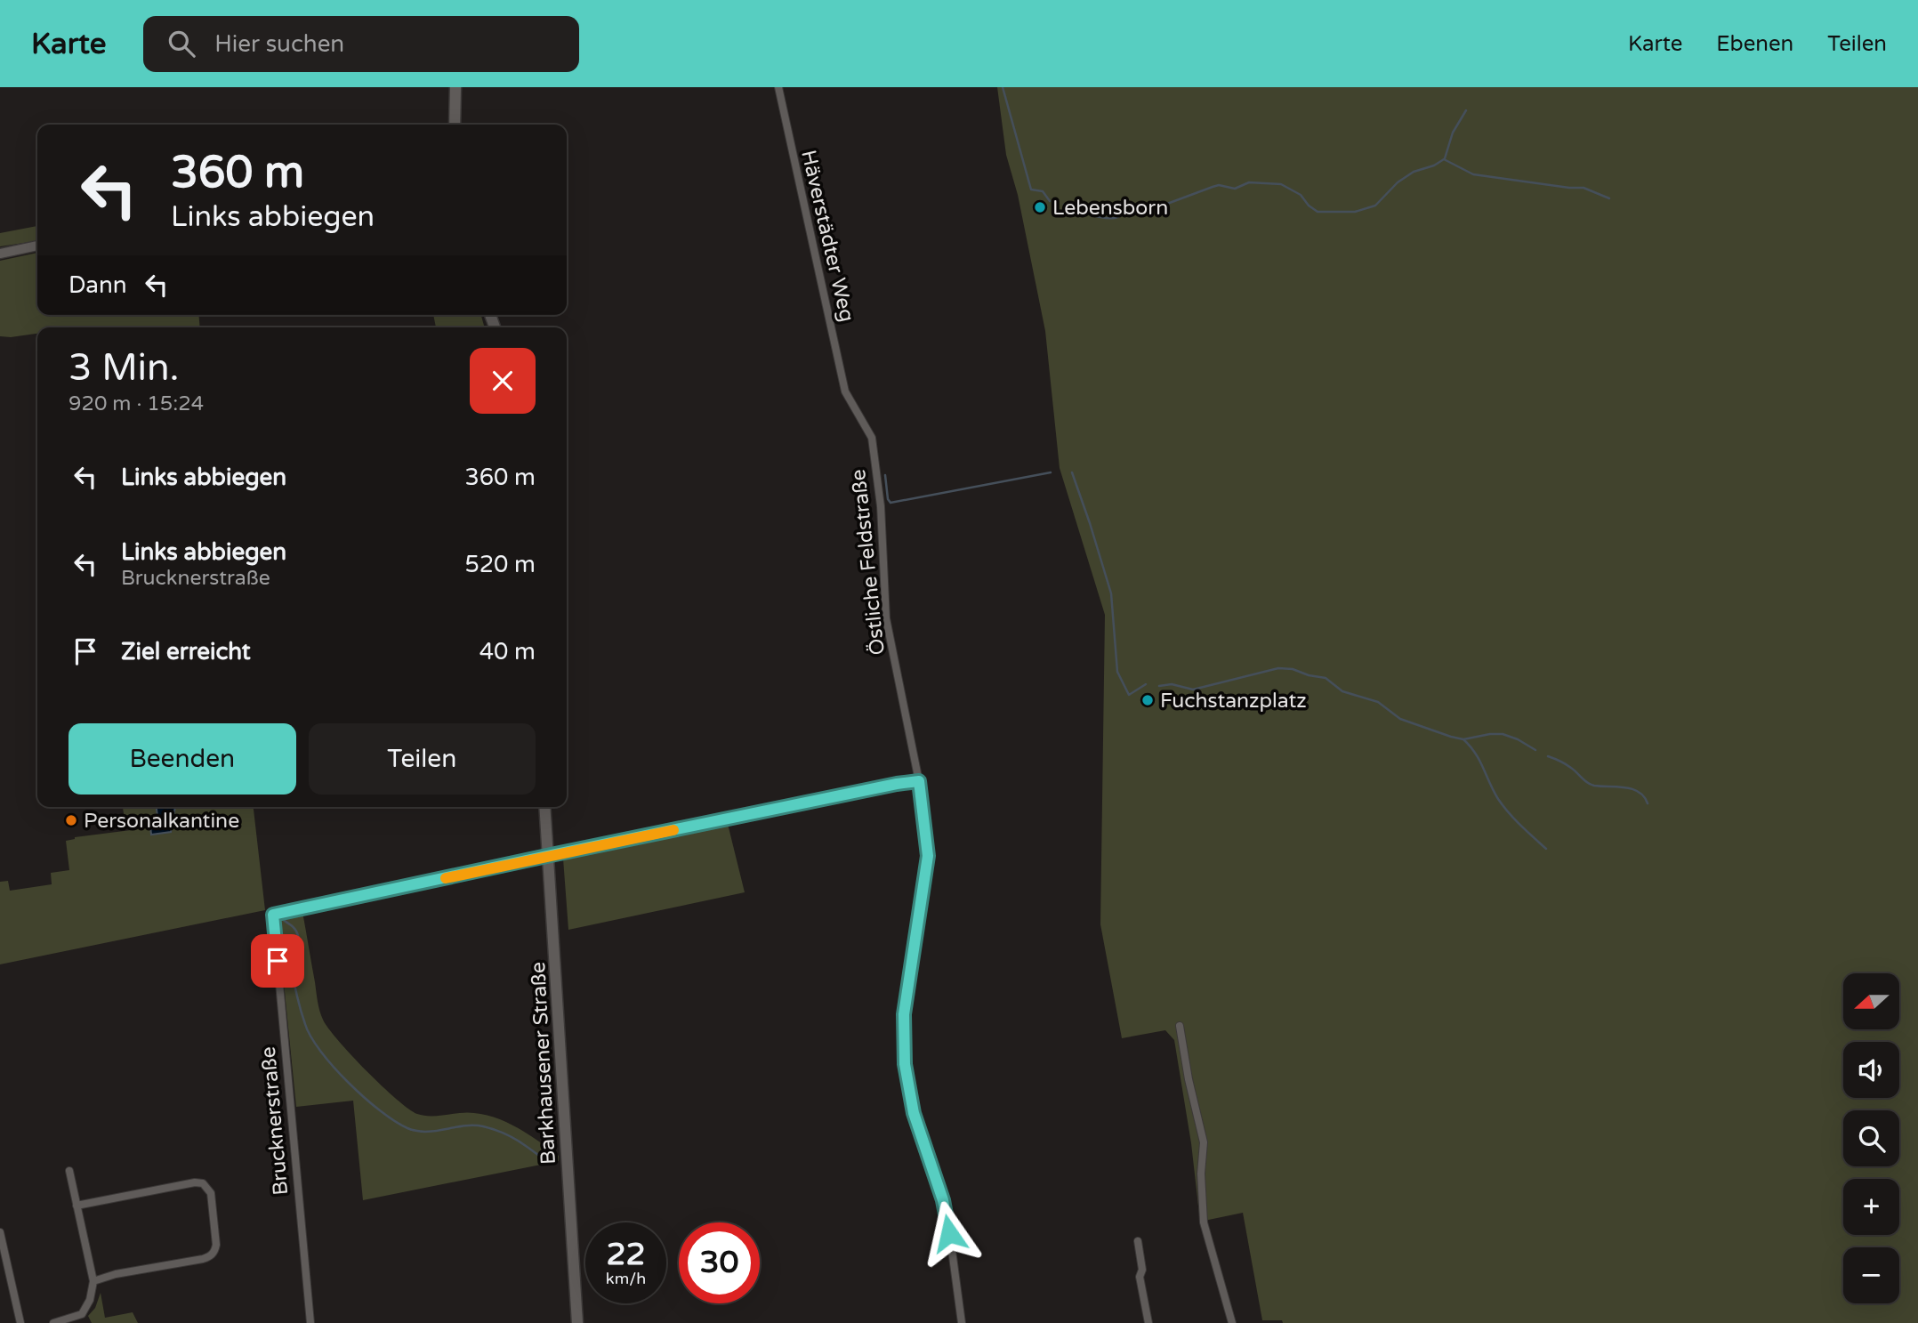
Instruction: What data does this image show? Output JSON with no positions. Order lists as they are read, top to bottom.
{
  "streets": {
    "main road": ["Barkhausener Straße"],
    "street": ["Häverstädter Weg", "Östliche Feldstraße", "Brucknerstraße"]
  },
  "crossings": [
    ["Häverstädter Weg", "Östliche Feldstraße"],
    ["Barkhausener Straße", "Brucknerstraße"]
  ],
  "places": ["Lebensborn", "Fuchstanzplatz", "Personalkantine"],
  "north": "left",
  "page": {
    "header": "Karte",
    "search": "Hier suchen",
    "nav": ["Karte", "Ebenen", "Teilen"],
    "turn": ["360 m", "Links abbiegen"],
    "then": "Dann",
    "heading": ["3 Min.", "920 m · 15:24"],
    "list": [
      {
        "name": "Links abbiegen",
        "value": "360 m"
      },
      {
        "name": "Links abbiegen",
        "note": "Brucknerstraße",
        "value": "520 m"
      },
      {
        "name": "Ziel erreicht",
        "value": "40 m"
      }
    ],
    "buttons": ["Beenden", "Teilen"],
    "map_buttons": ["+", "−"],
    "speed": "22 km/h",
    "limit": "30"
  }
}
